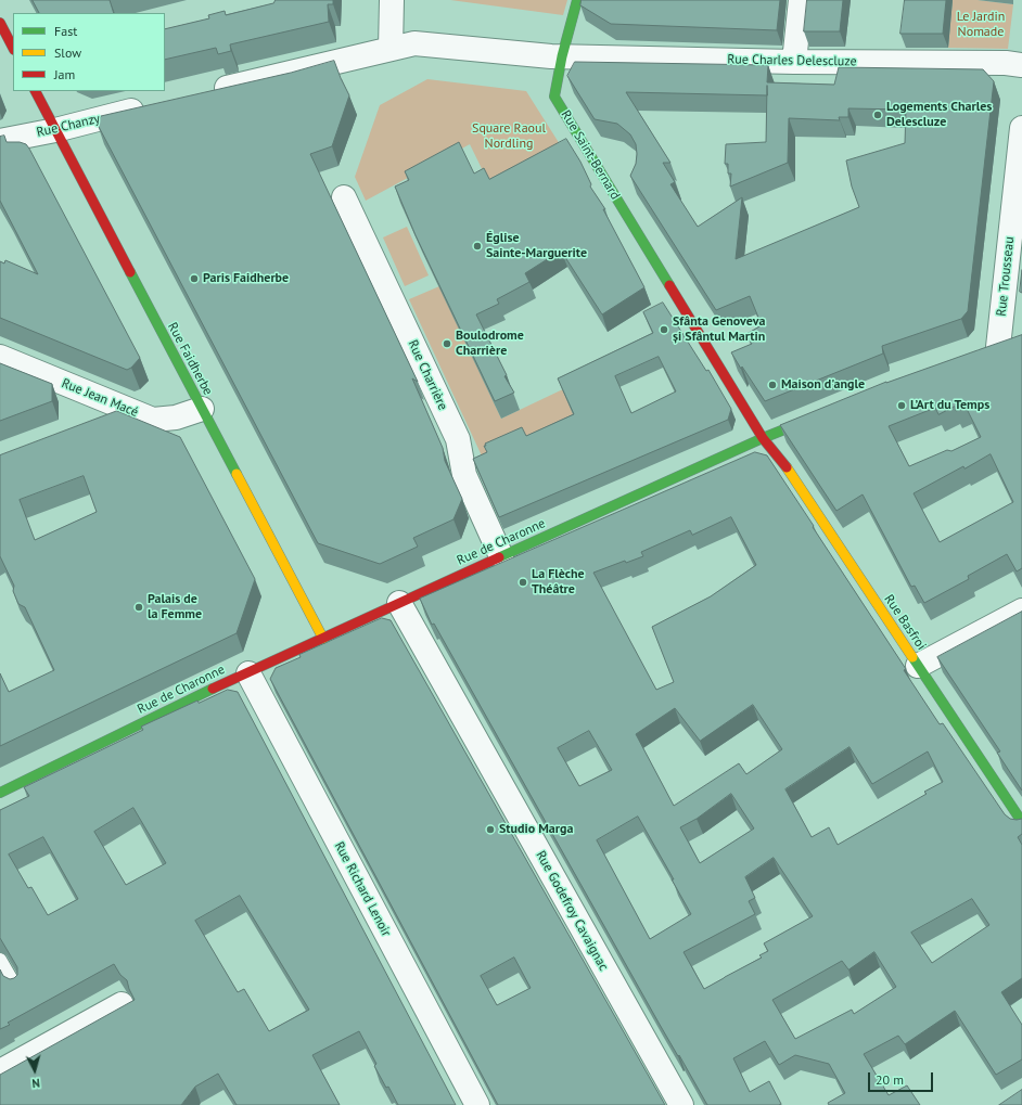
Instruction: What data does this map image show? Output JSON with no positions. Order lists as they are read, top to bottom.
{
  "streets": {
    "street": [
      "Rue Charles Delescluze",
      "Rue Chanzy",
      "Rue Saint-Bernard",
      "Rue Trousseau",
      "Rue Faidherbe",
      "Rue Charrière",
      "Rue Jean Macé",
      "Rue de Charonne",
      "Rue Basfroi",
      "Rue Richard Lenoir",
      "Rue Godefroy Cavaignac"
    ]
  },
  "crossings": [
    ["Rue Charles Delescluze", "Rue Saint-Bernard"],
    ["Rue Chanzy", "Rue Faidherbe"],
    ["Rue Saint-Bernard", "Rue de Charonne"],
    ["Rue Saint-Bernard", "Rue Basfroi"],
    ["Rue Faidherbe", "Rue Jean Macé"],
    ["Rue Faidherbe", "Rue de Charonne"],
    ["Rue Charrière", "Rue de Charonne"],
    ["Rue de Charonne", "Rue Basfroi"],
    ["Rue de Charonne", "Rue Richard Lenoir"],
    ["Rue de Charonne", "Rue Godefroy Cavaignac"]
  ],
  "parks": ["Le Jardin Nomade", "Square Raoul Nordling"],
  "places": [
    "Logements Charles Delescluze",
    "Église Sainte-Marguerite",
    "Paris Faidherbe",
    "Sfânta Genoveva și Sfântul Martin",
    "Boulodrome Charrière",
    "Maison d'angle",
    "L’Art du Temps",
    "La Flèche Théâtre",
    "Palais de la Femme",
    "Studio Marga"
  ],
  "legend": ["Fast", "Slow", "Jam"],
  "scale_bar": "20 m",
  "north": "bottom"
}
